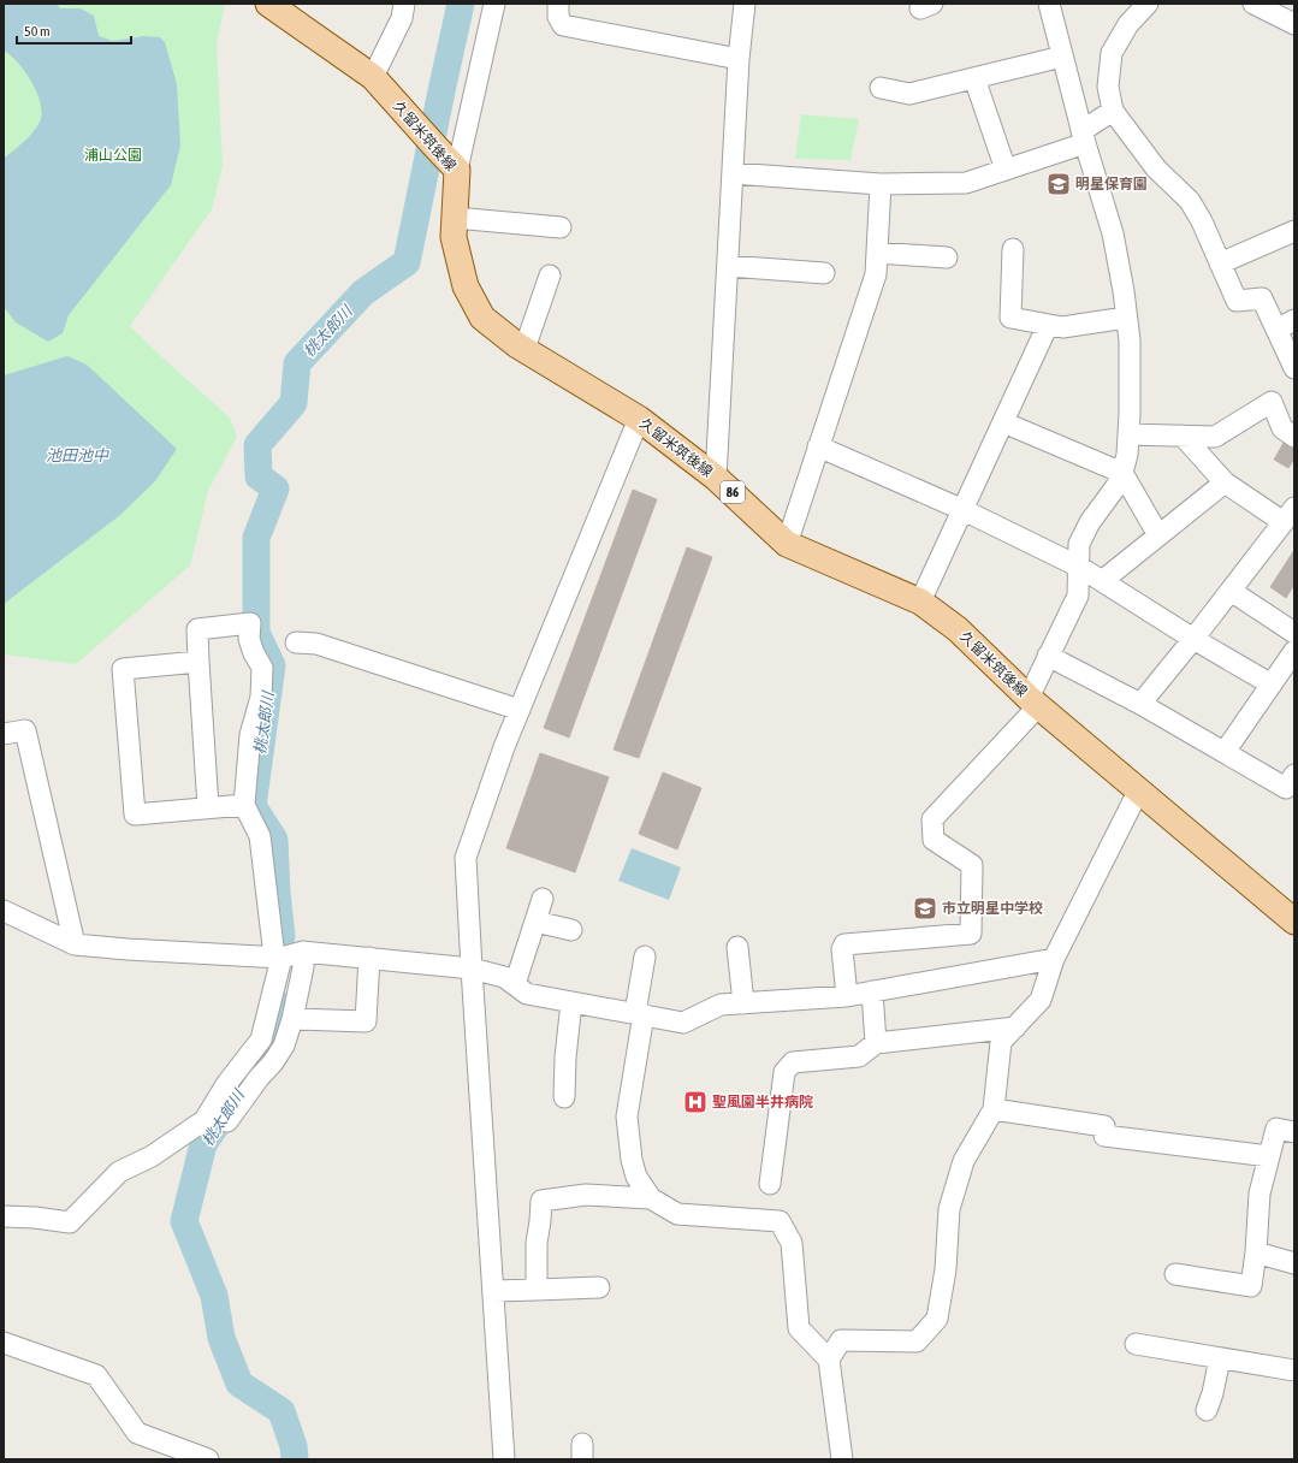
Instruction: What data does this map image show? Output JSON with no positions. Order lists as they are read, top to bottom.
{
  "streets": {
    "main road": ["久留米筑後線", "86"]
  },
  "water": ["桃太郎川", "池田池中"],
  "parks": ["浦山公園"],
  "places": {
    "school or university": ["明星保育園", "市立明星中学校"],
    "hospital": ["聖風園半井病院"]
  },
  "scale_bar": "50 m"
}
